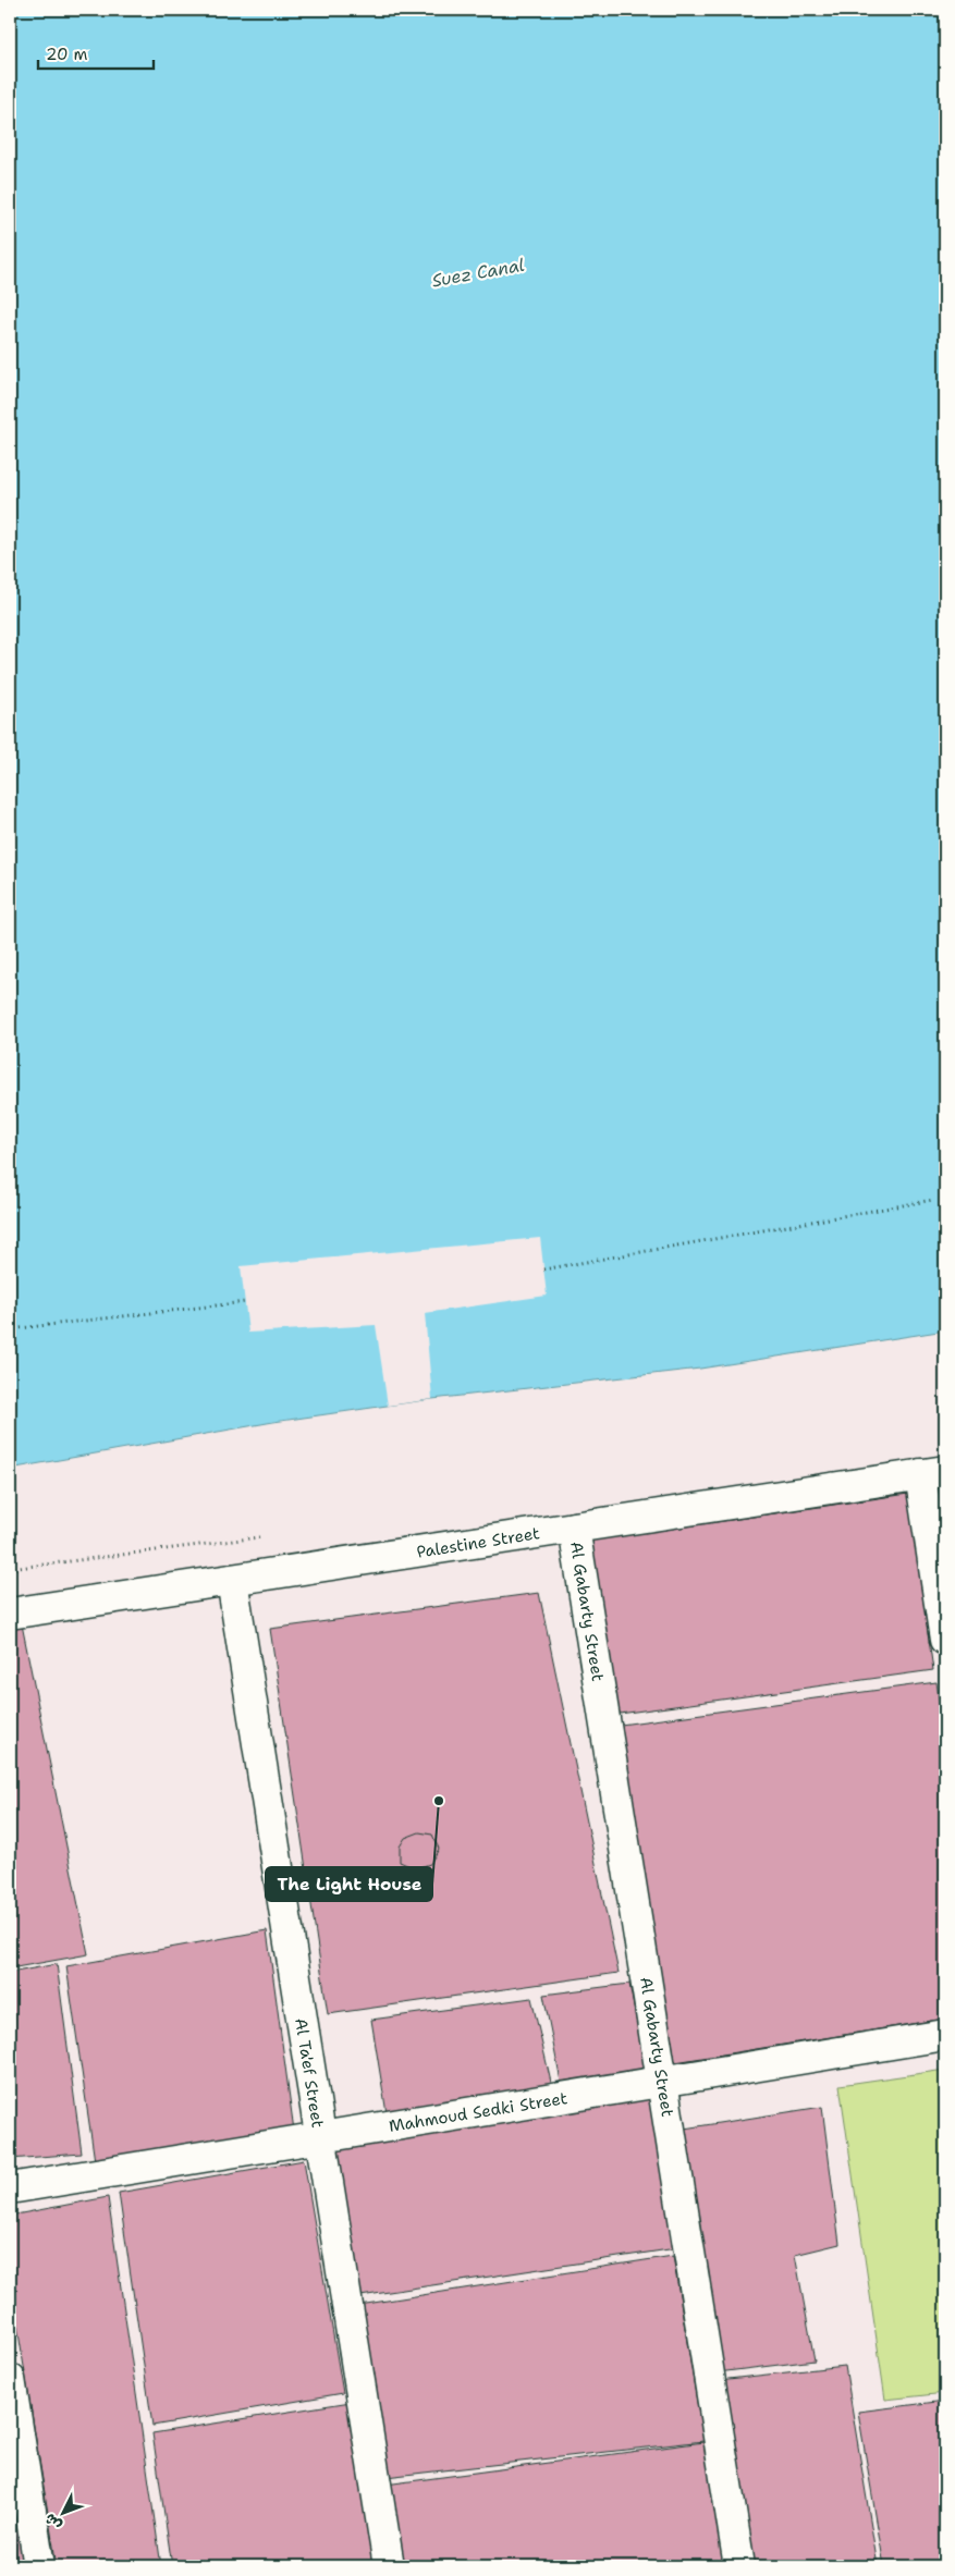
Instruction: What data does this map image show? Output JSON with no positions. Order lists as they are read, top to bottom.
{
  "streets": {
    "street": [
      "Palestine Street",
      "Al Gabarty Street",
      "Al Ta'ef Street",
      "Mahmoud Sedki Street"
    ]
  },
  "crossings": [
    ["Palestine Street", "Al Gabarty Street"],
    ["Palestine Street", "Al Ta'ef Street"],
    ["Al Gabarty Street", "Mahmoud Sedki Street"],
    ["Al Ta'ef Street", "Mahmoud Sedki Street"]
  ],
  "water": ["Suez Canal"],
  "places": ["The Light House"],
  "scale_bar": "20 m",
  "north": "bottom left"
}
